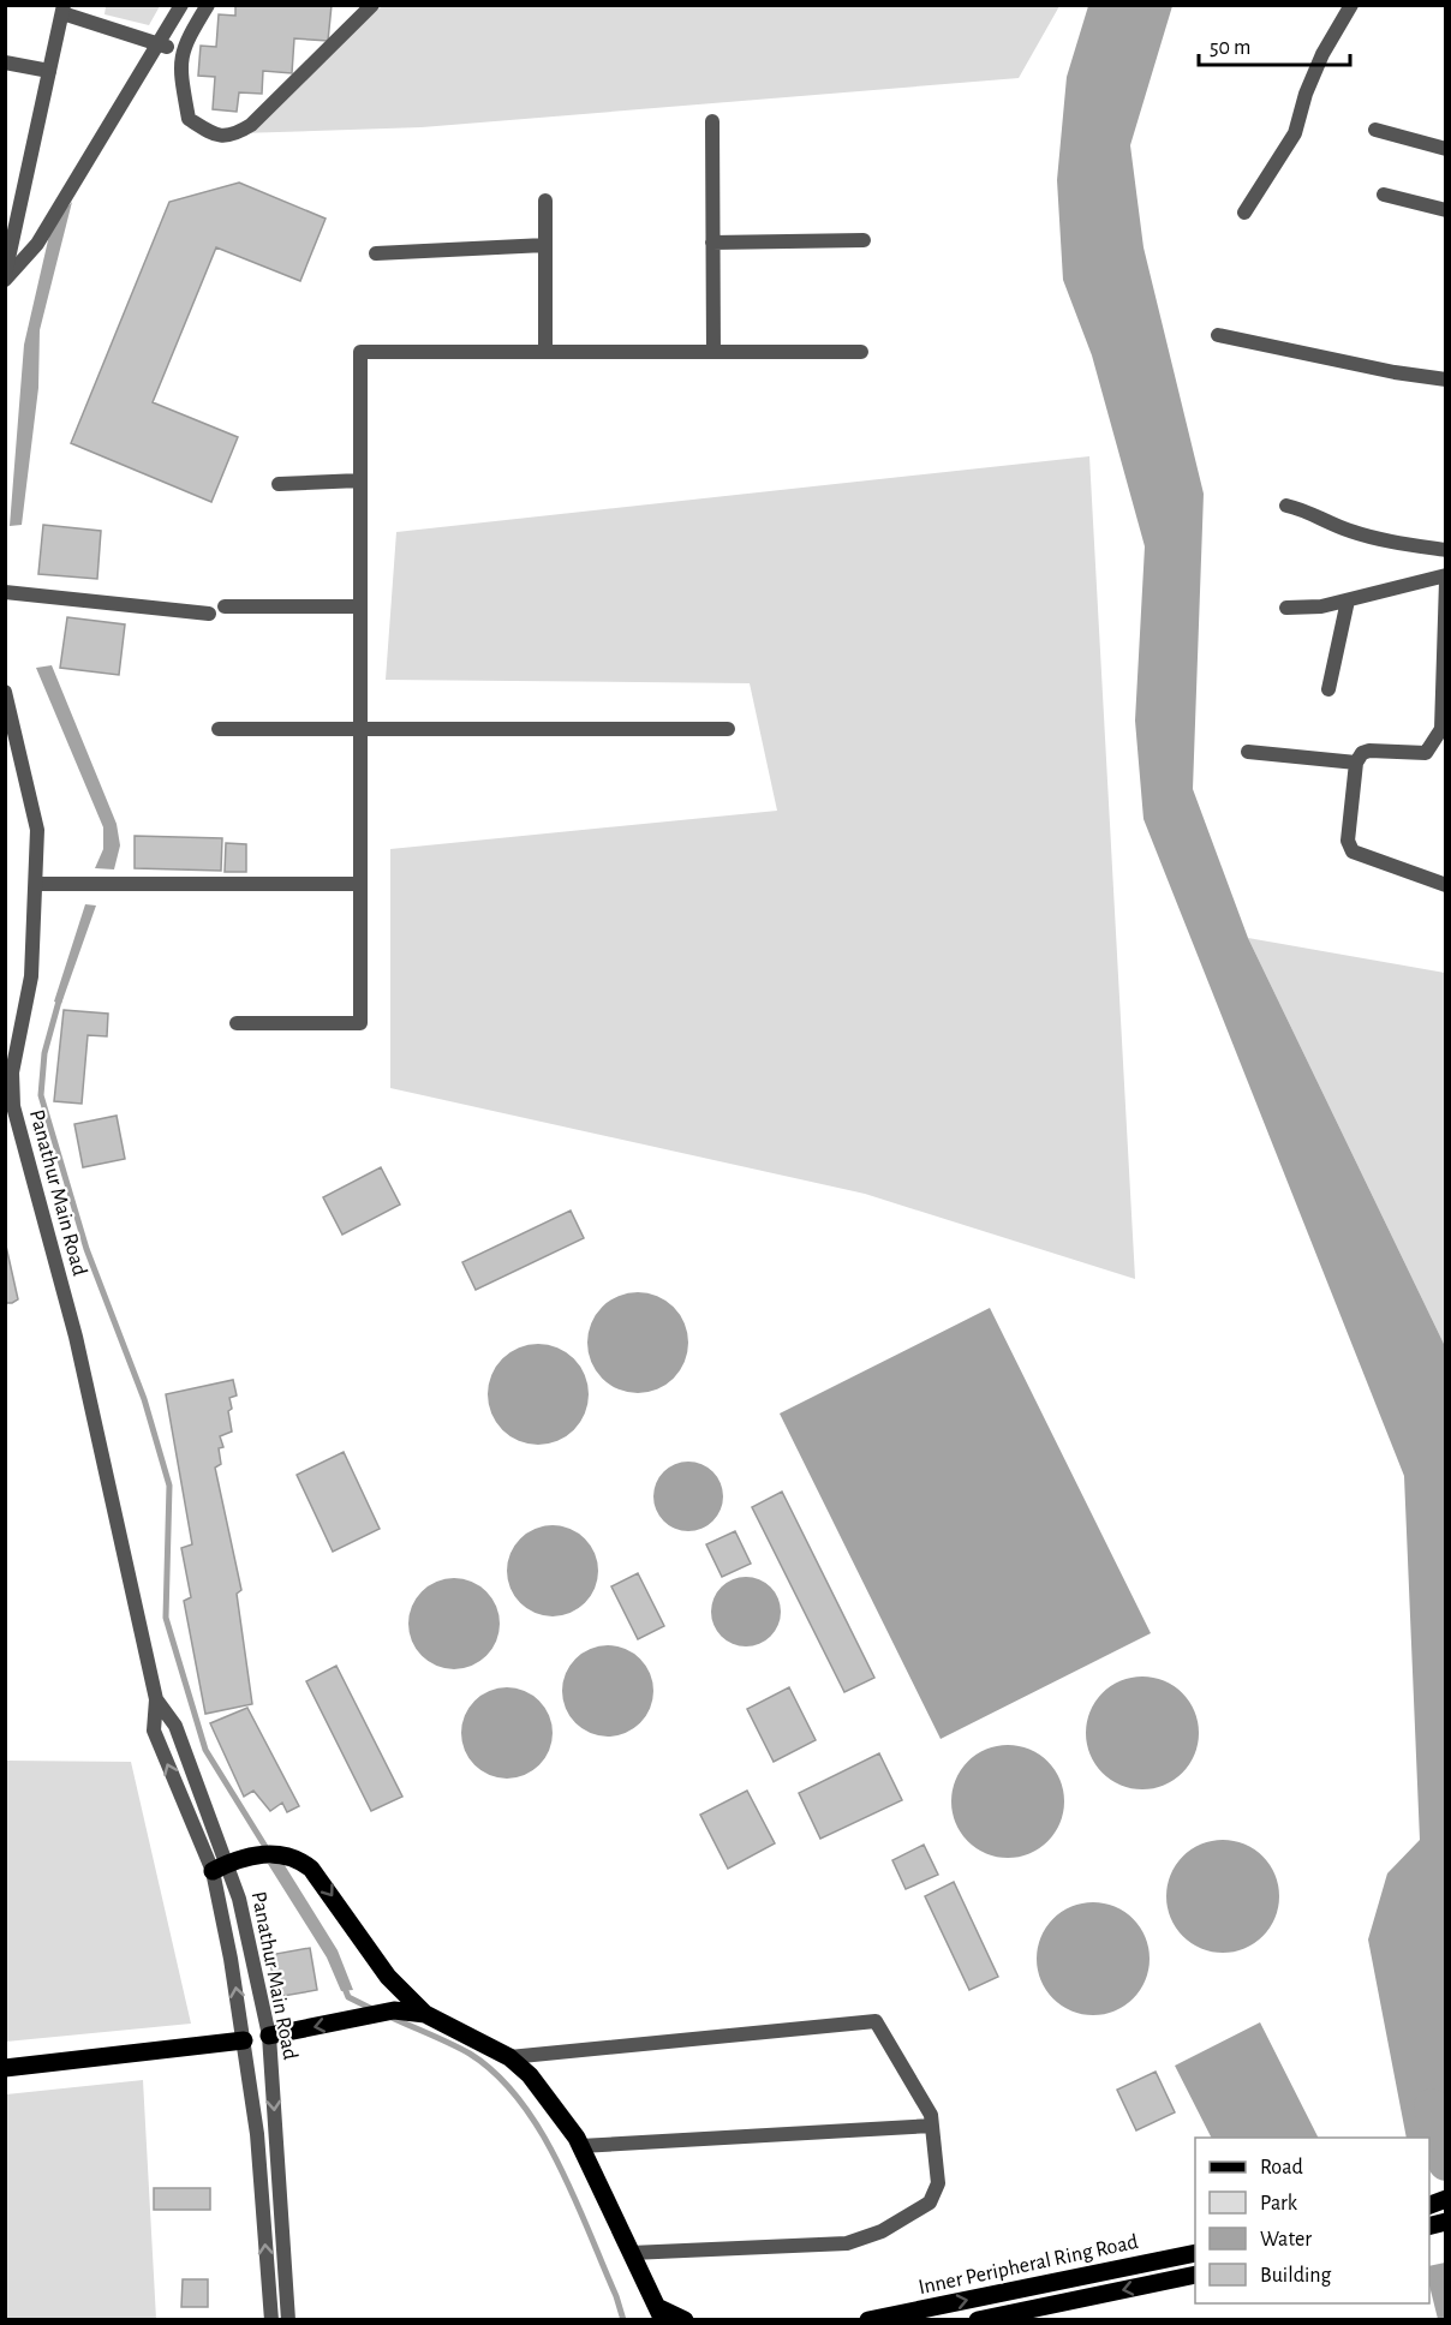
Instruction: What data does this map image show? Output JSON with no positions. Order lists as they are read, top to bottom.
{
  "streets": {
    "main road": ["Inner Peripheral Ring Road"],
    "street": ["Panathur Main Road"]
  },
  "legend": [
    "Road",
    "Park",
    "Water",
    "Building"
  ],
  "scale_bar": "50 m"
}
